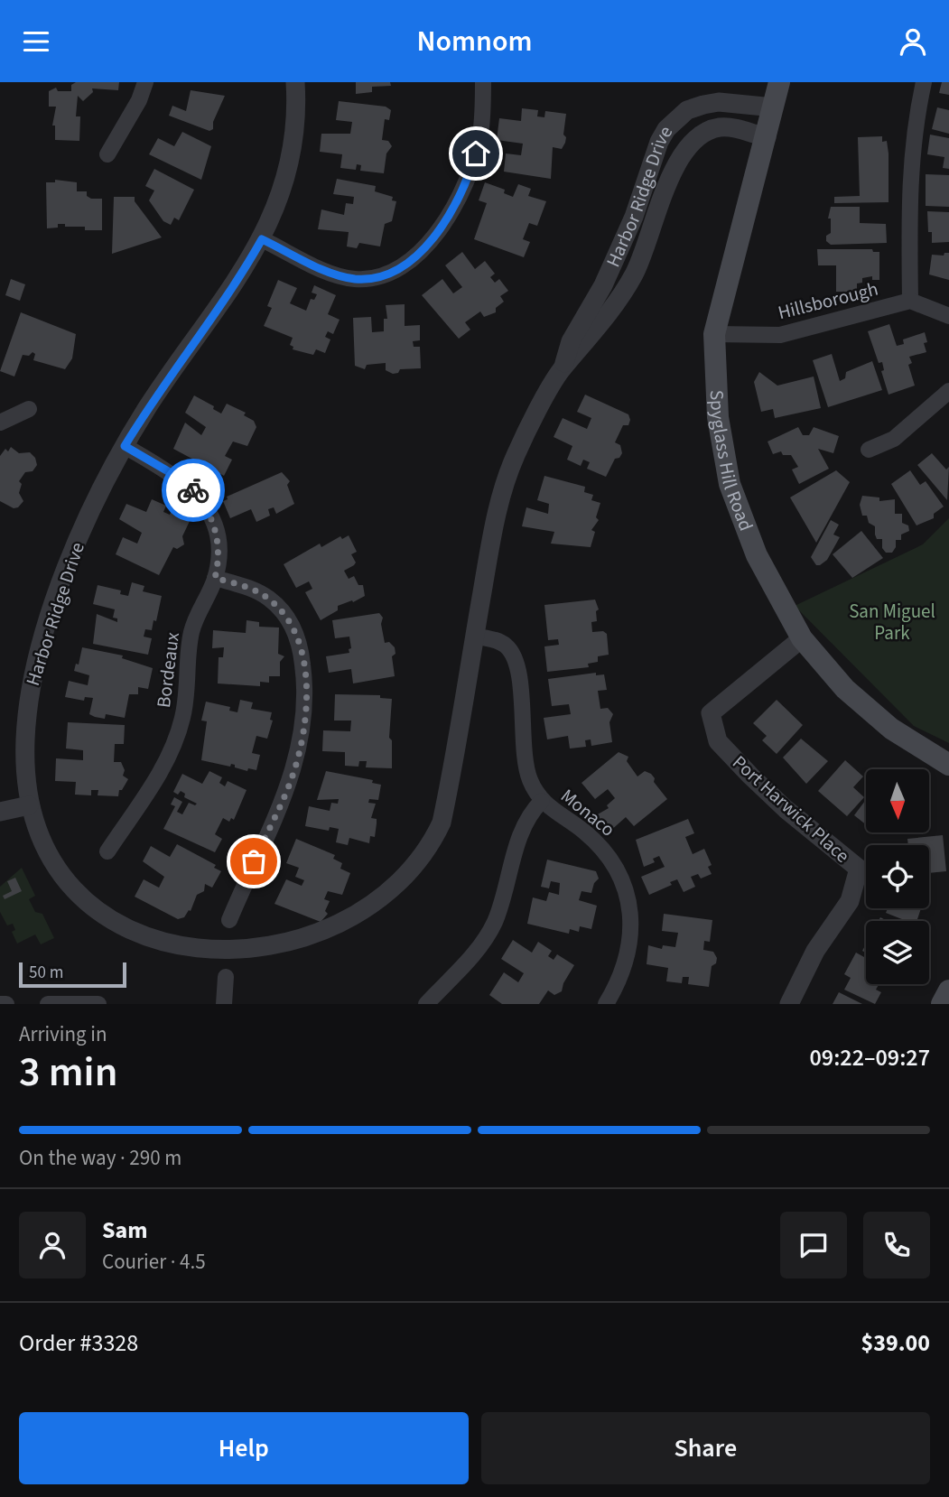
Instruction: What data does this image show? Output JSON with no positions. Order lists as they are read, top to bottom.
{
  "streets": {
    "main road": ["Spyglass Hill Road"],
    "street": [
      "Harbor Ridge Drive",
      "Hillsborough",
      "Bordeaux",
      "Port Harwick Place",
      "Monaco"
    ]
  },
  "crossings": [
    ["Harbor Ridge Drive", "Spyglass Hill Road"],
    ["Harbor Ridge Drive", "Bordeaux"],
    ["Harbor Ridge Drive", "Monaco"],
    ["Hillsborough", "Spyglass Hill Road"],
    ["Spyglass Hill Road", "Port Harwick Place"]
  ],
  "parks": ["San Miguel Park"],
  "scale_bar": "50 m",
  "north": "bottom",
  "page": {
    "header": "Nomnom",
    "scale": "50 m",
    "heading": ["3 min", "Arriving in", "09:22–09:27"],
    "panel": [
      "Sam",
      "Courier · 4.5",
      "Order #3328",
      "$39.00"
    ],
    "bar": "On the way · 290 m",
    "buttons": ["Help", "Share"]
  }
}
